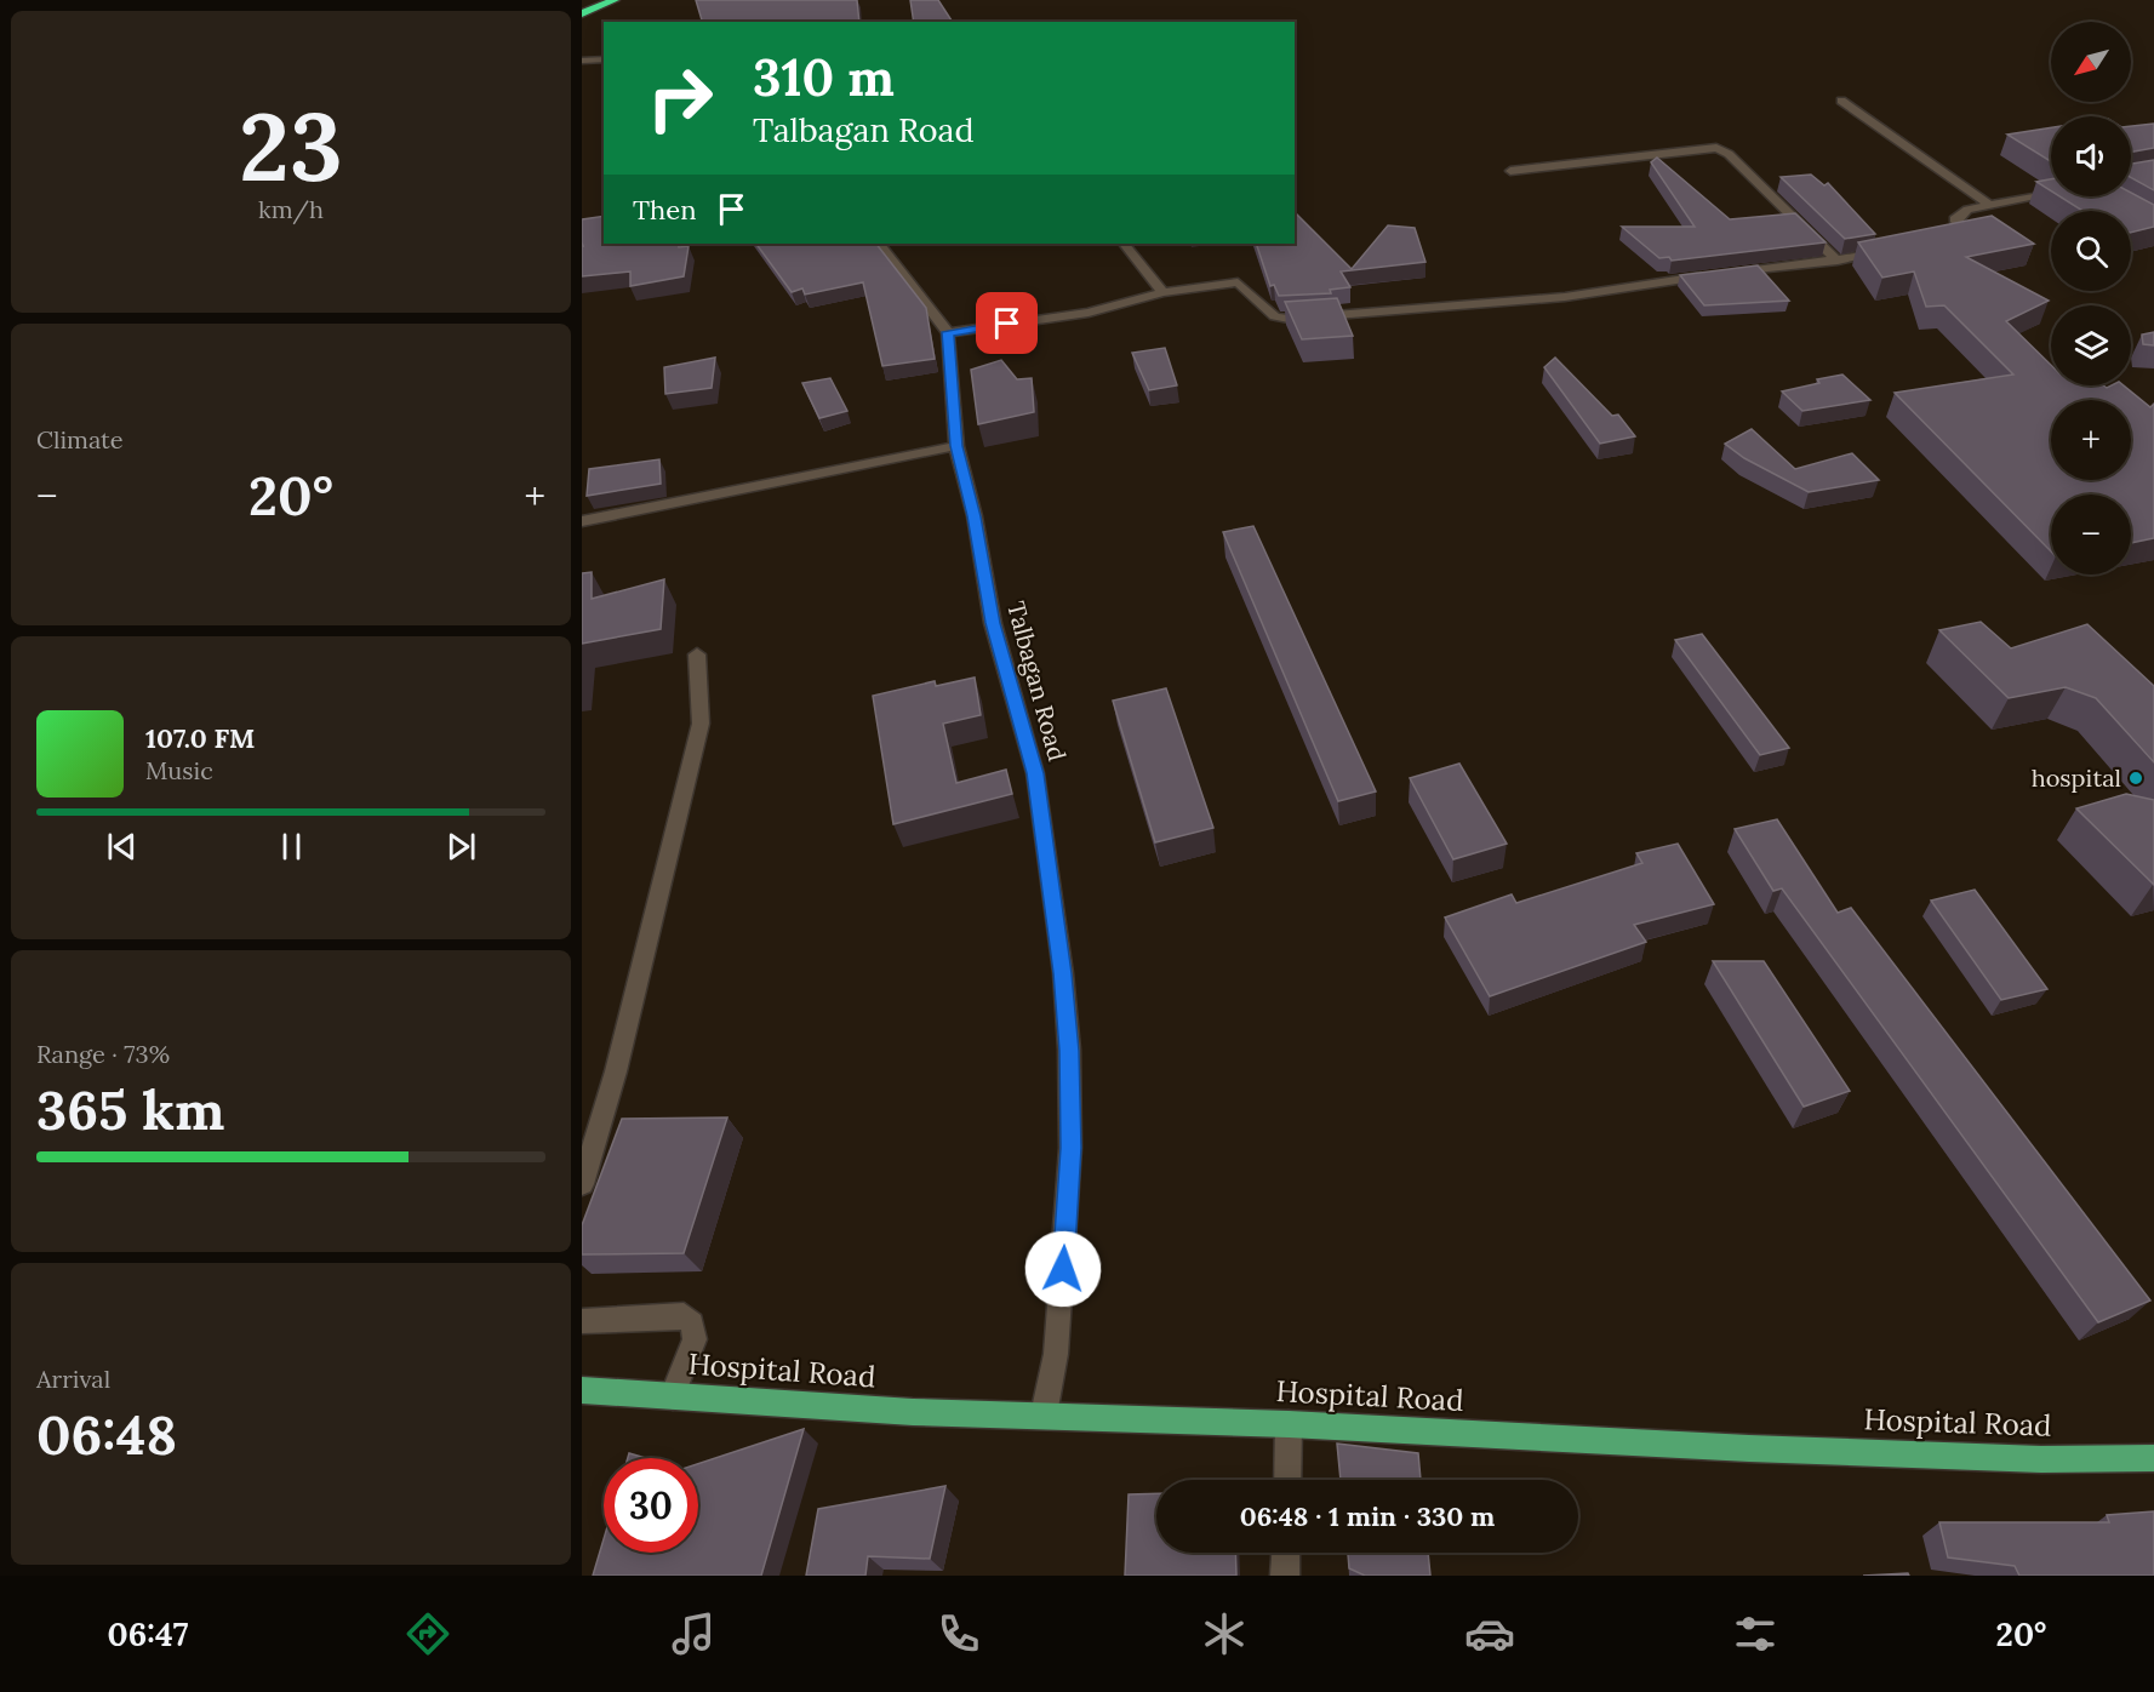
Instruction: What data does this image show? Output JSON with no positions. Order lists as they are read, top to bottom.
{
  "streets": {
    "main road": ["Hospital Road"],
    "street": ["Talbagan Road"]
  },
  "crossings": [
    ["Talbagan Road", "Hospital Road"]
  ],
  "places": ["hospital"],
  "north": "bottom left",
  "page": {
    "tile": [
      ["23", "km/h"],
      "Climate",
      ["Range · 73%", "365 km"],
      ["Arrival", "06:48"]
    ],
    "map_buttons": ["+", "−"],
    "turn": ["310 m", "Talbagan Road"],
    "then": "Then",
    "heat": ["−", "20°", "+"],
    "song": ["107.0 FM", "Music"],
    "limit": "30",
    "trip": "06:48 · 1 min · 330 m",
    "tabs": ["06:47", "20°"]
  }
}
